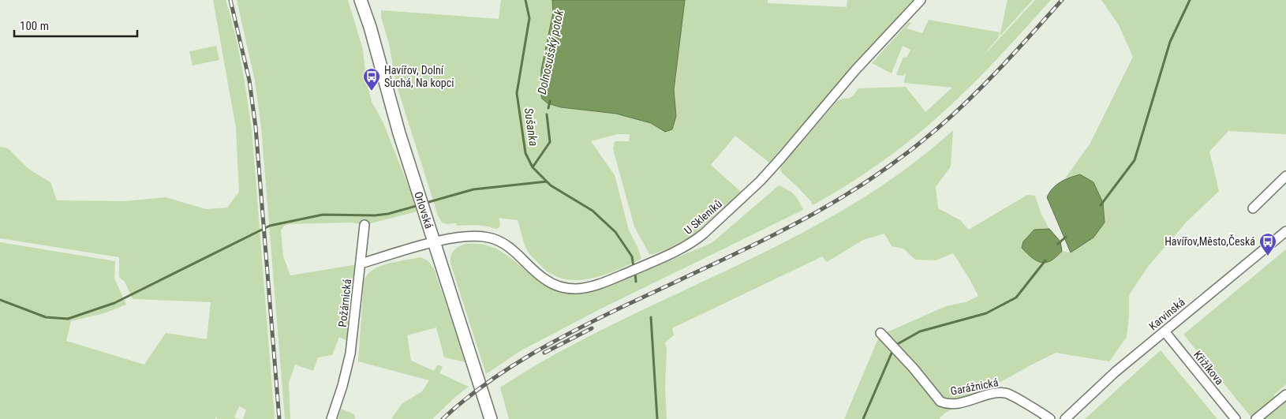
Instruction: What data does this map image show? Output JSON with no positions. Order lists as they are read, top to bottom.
{
  "streets": {
    "main road": ["Orlovská"],
    "street": [
      "U Skleníků",
      "Požárnická",
      "Karvinská",
      "Křižíkova",
      "Garážnická"
    ]
  },
  "crossings": [
    ["Orlovská", "U Skleníků"],
    ["Karvinská", "Křižíkova"]
  ],
  "water": ["Dolnosušský potok", "Sušanka"],
  "places": {
    "bus stop": ["Havířov, Dolní Suchá, Na kopci", "Havířov,Město,Česká"]
  },
  "scale_bar": "100 m"
}
